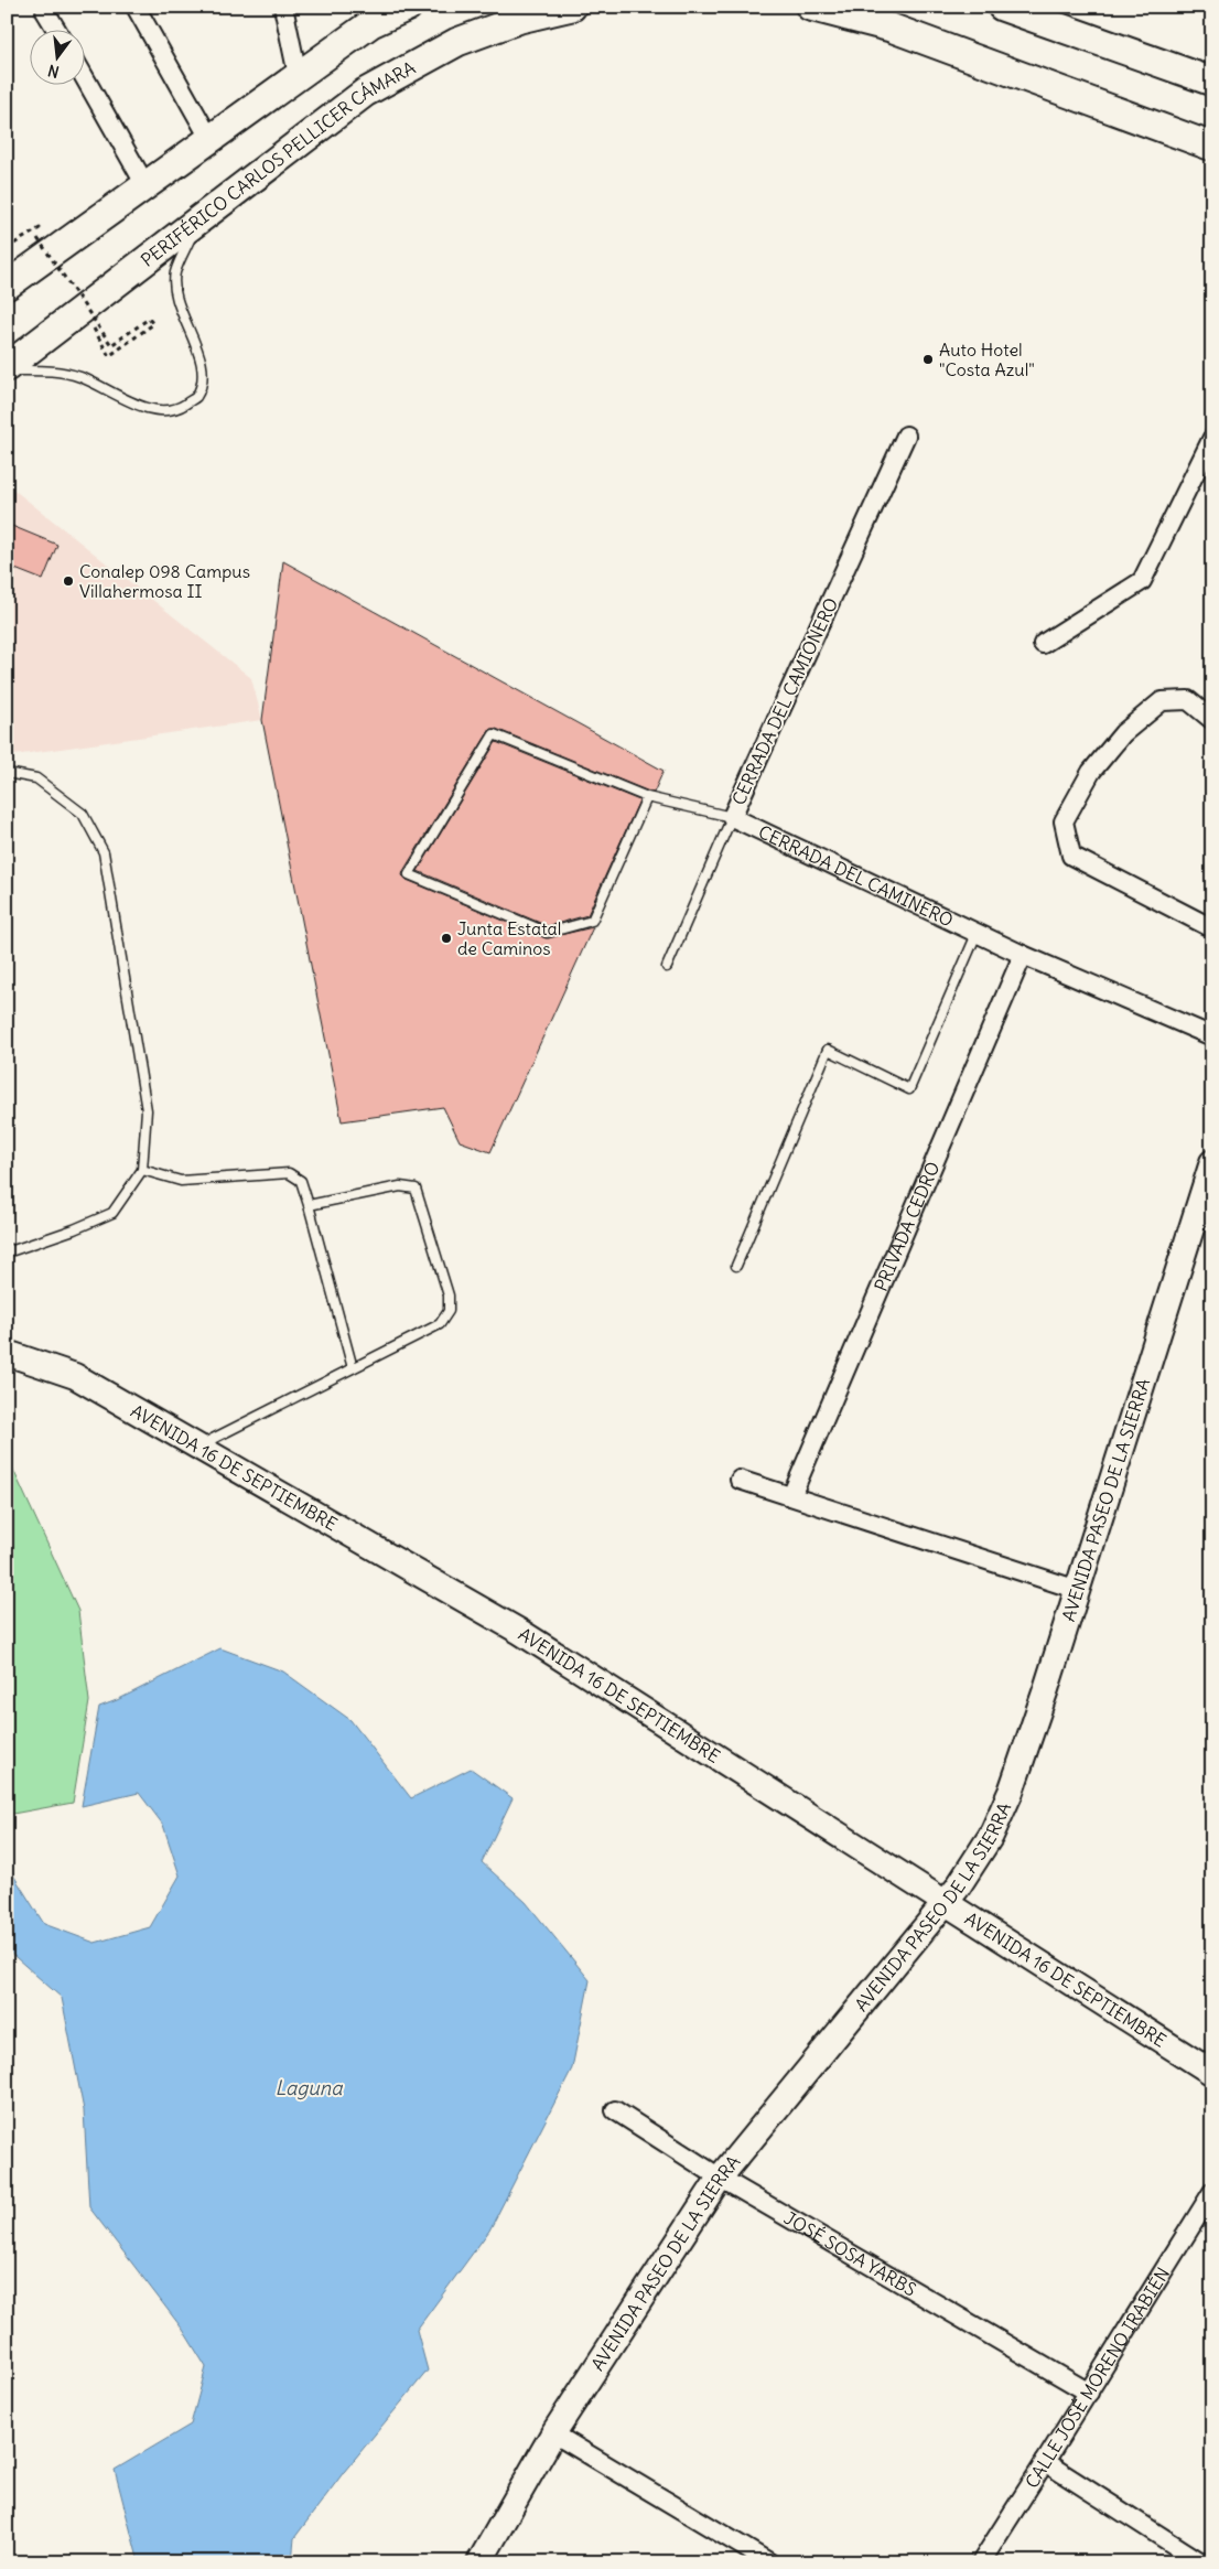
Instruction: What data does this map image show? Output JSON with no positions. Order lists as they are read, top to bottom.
{
  "streets": {
    "main road": ["PERIFÉRICO CARLOS PELLICER CÁMARA", "AVENIDA 16 DE SEPTIEMBRE", "AVENIDA PASEO DE LA SIERRA"],
    "street": [
      "CERRADA DEL CAMIONERO",
      "CERRADA DEL CAMINERO",
      "PRIVADA CEDRO",
      "JOSÉ SOSA YARBS",
      "CALLE JOSÉ MORENO IRABIÉN"
    ]
  },
  "crossings": [
    ["CERRADA DEL CAMIONERO", "CERRADA DEL CAMINERO"],
    ["CERRADA DEL CAMINERO", "PRIVADA CEDRO"],
    ["AVENIDA 16 DE SEPTIEMBRE", "AVENIDA PASEO DE LA SIERRA"],
    ["AVENIDA PASEO DE LA SIERRA", "JOSÉ SOSA YARBS"],
    ["JOSÉ SOSA YARBS", "CALLE JOSÉ MORENO IRABIÉN"]
  ],
  "water": ["Laguna"],
  "places": ["Auto Hotel \"Costa Azul\"", "Conalep 098 Campus Villahermosa II", "Junta Estatal de Caminos"],
  "north": "bottom"
}
